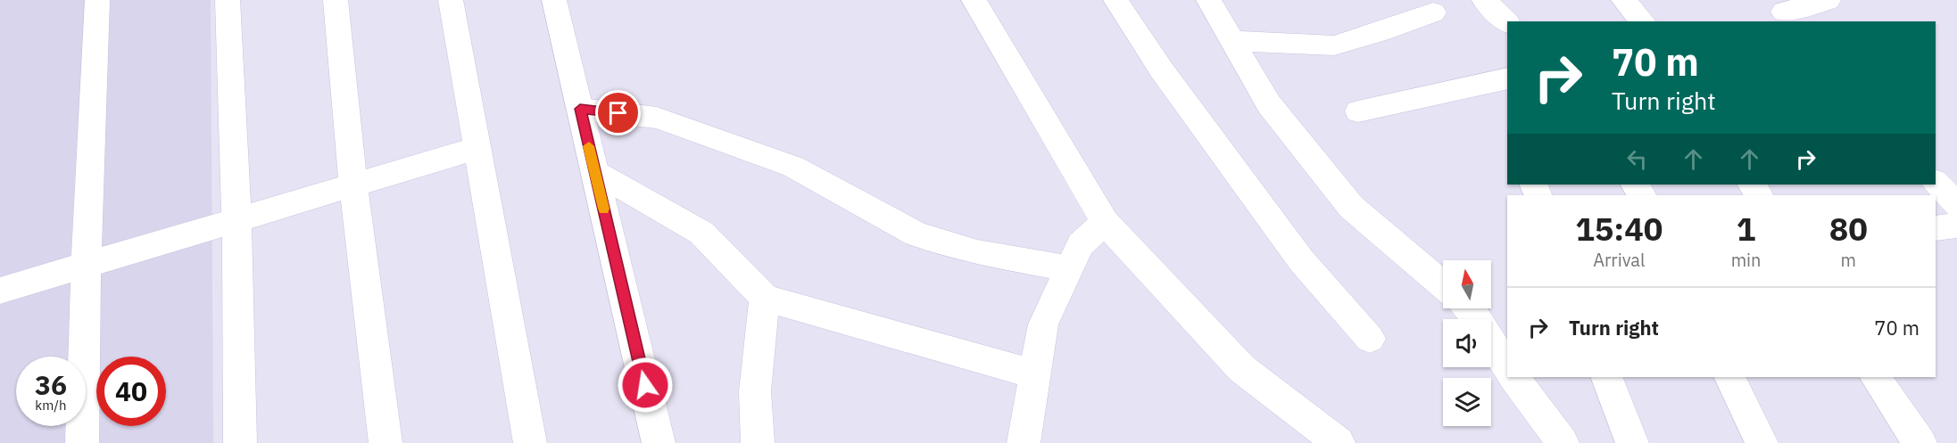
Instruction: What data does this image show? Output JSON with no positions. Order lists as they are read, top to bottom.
{
  "north": "top",
  "page": {
    "turn": ["70 m", "Turn right"],
    "eta": [
      "15:40",
      "Arrival",
      "1",
      "min",
      "80",
      "m"
    ],
    "list": [
      {
        "name": "Turn right",
        "value": "70 m"
      }
    ],
    "speed": "36 km/h",
    "limit": "40"
  }
}
